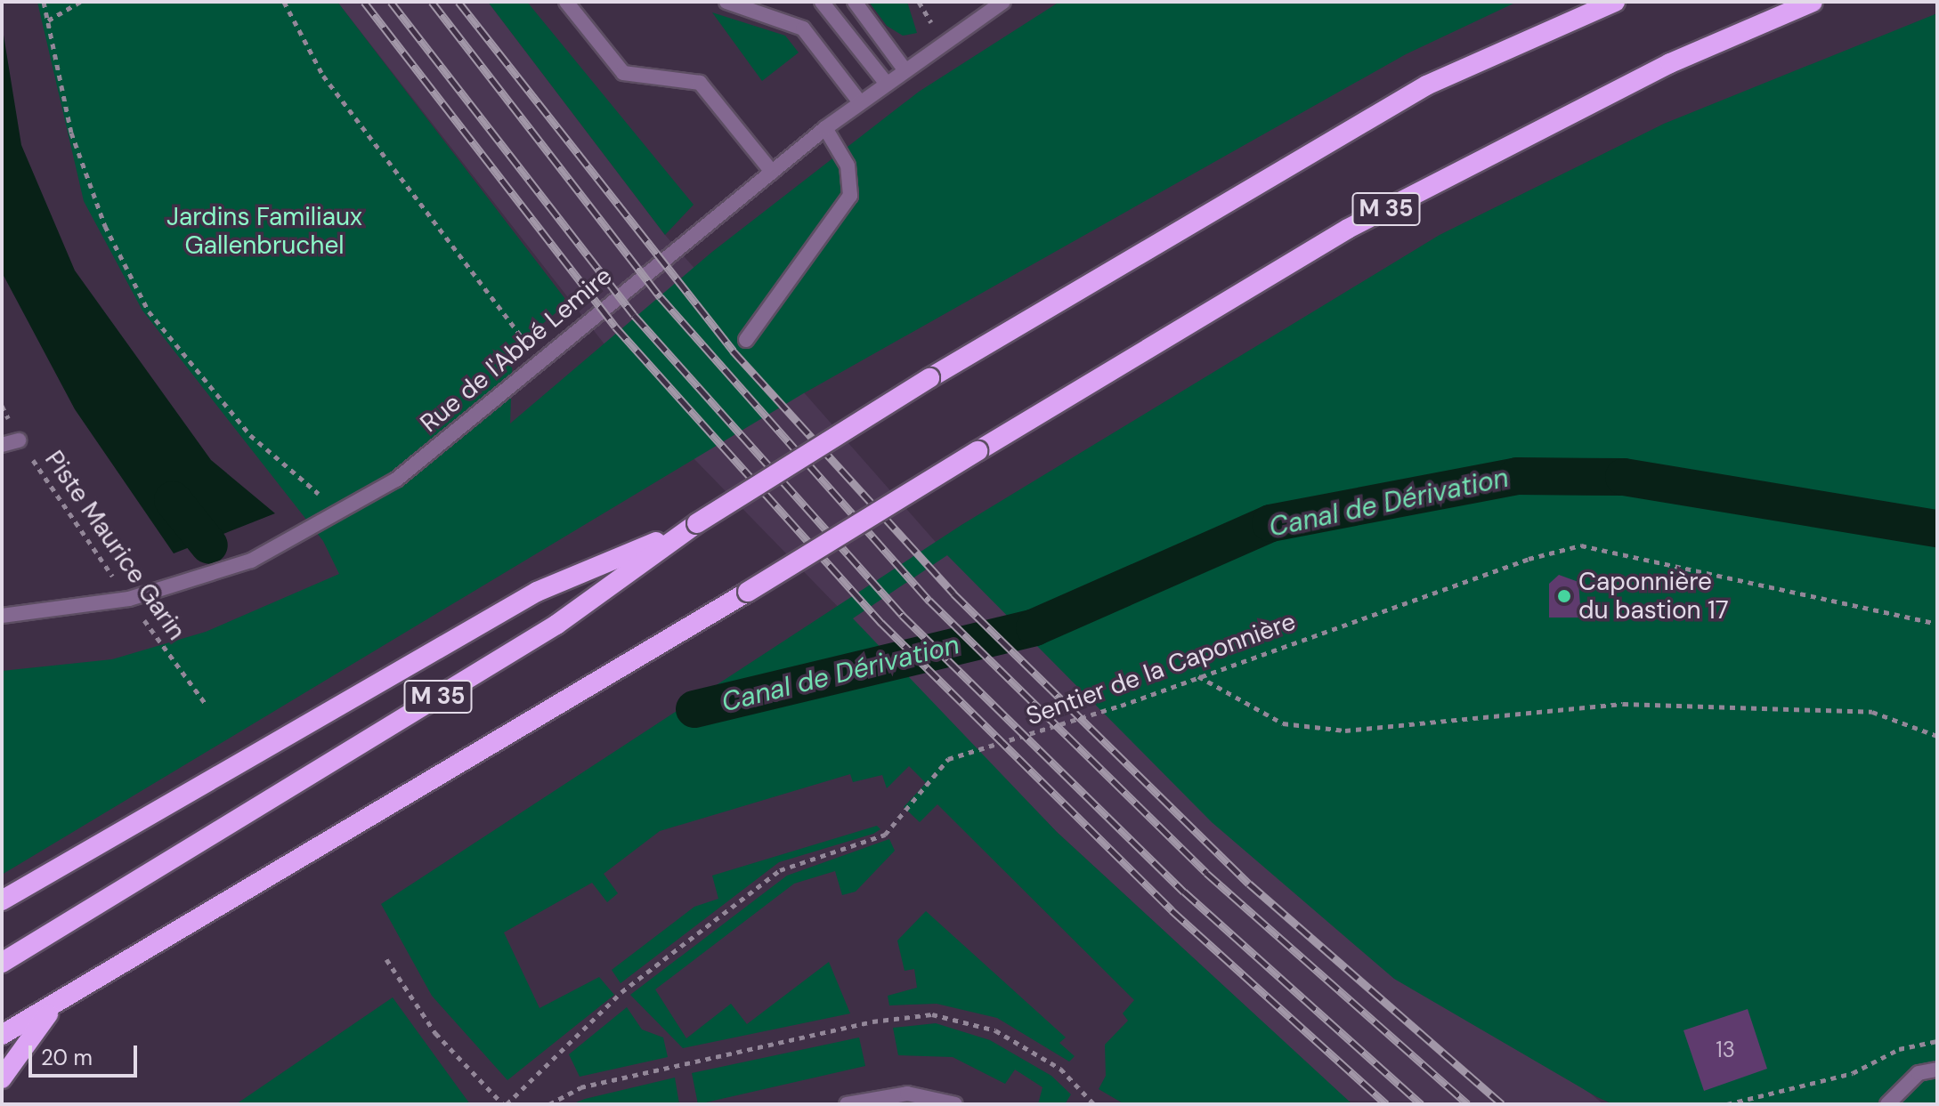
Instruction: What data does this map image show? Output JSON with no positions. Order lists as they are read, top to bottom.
{
  "streets": {
    "highway": ["M 35"],
    "street": ["Rue de l'Abbé Lemire"],
    "path": ["Piste Maurice Garin", "Sentier de la Caponnière"]
  },
  "crossings": [
    ["Rue de l'Abbé Lemire", "Piste Maurice Garin"]
  ],
  "water": ["Canal de Dérivation"],
  "parks": ["Jardins Familiaux Gallenbruchel"],
  "places": ["Caponnière du bastion 17"],
  "house_numbers": ["13"],
  "scale_bar": "20 m"
}
